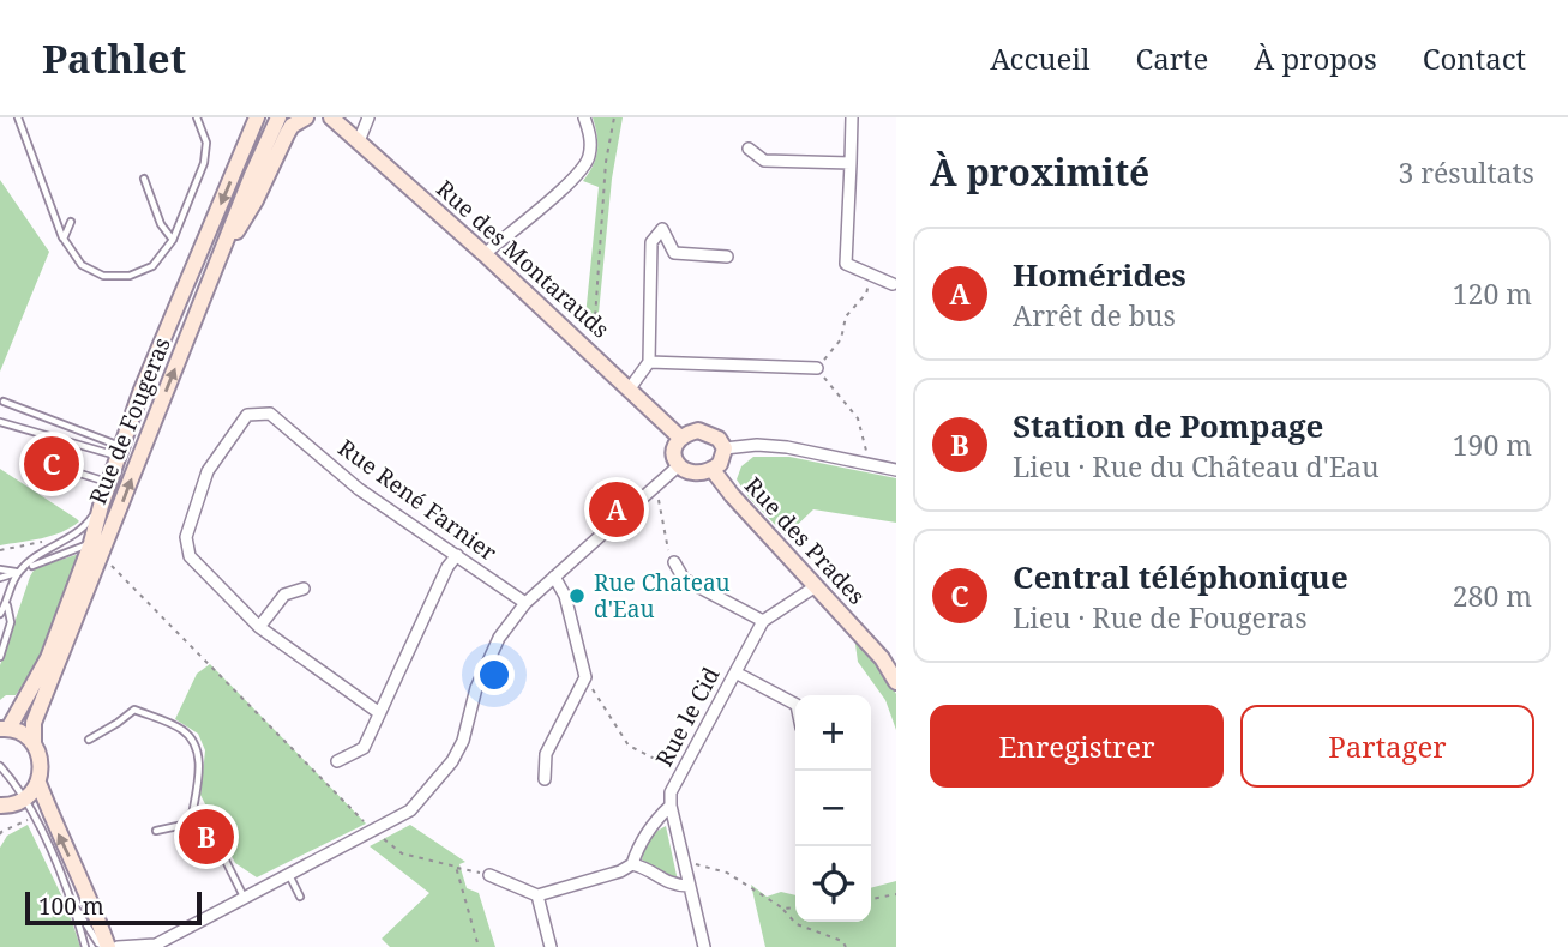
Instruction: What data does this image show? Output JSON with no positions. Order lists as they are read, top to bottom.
{
  "streets": {
    "main road": ["Rue des Montarauds", "Rue de Fougeras", "Rue des Prades"],
    "street": ["Rue René Farnier", "Rue le Cid"]
  },
  "crossings": [
    ["Rue des Montarauds", "Rue des Prades"],
    ["Rue des Prades", "Rue le Cid"]
  ],
  "places": ["Rue Chateau d'Eau"],
  "scale_bar": "100 m",
  "page": {
    "header": "Pathlet",
    "nav": [
      "Accueil",
      "Carte",
      "À propos",
      "Contact"
    ],
    "heading": ["À proximité", "3 résultats"],
    "list": [
      {
        "mark": "A",
        "name": "Homérides",
        "note": "Arrêt de bus",
        "value": "120 m"
      },
      {
        "mark": "B",
        "name": "Station de Pompage",
        "note": "Lieu · Rue du Château d'Eau",
        "value": "190 m"
      },
      {
        "mark": "C",
        "name": "Central téléphonique",
        "note": "Lieu · Rue de Fougeras",
        "value": "280 m"
      }
    ],
    "pins": ["C", "A", "B"],
    "buttons": ["Enregistrer", "Partager"],
    "map_buttons": ["+", "−"],
    "scale": "100 m"
  }
}
